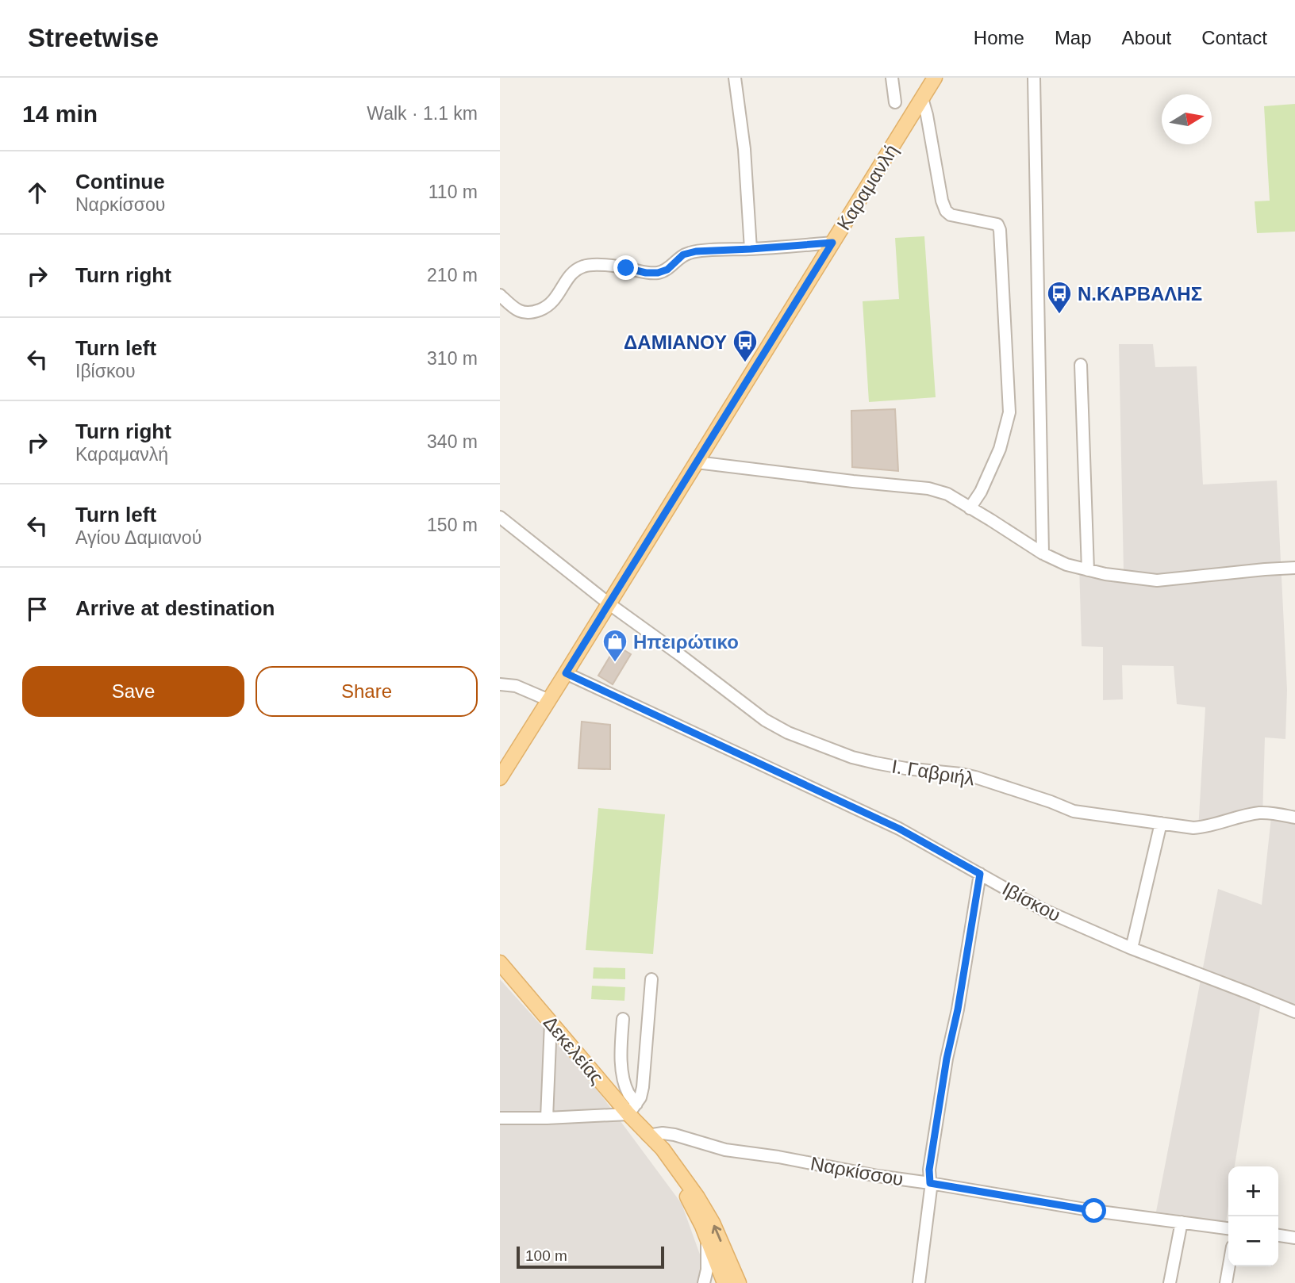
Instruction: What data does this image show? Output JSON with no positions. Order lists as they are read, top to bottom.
{
  "streets": {
    "main road": ["Καραμανλή", "Δεκελείας"],
    "street": ["Ι. Γαβριήλ", "Ιβίσκου", "Ναρκίσσου"]
  },
  "crossings": [
    ["Καραμανλή", "Ι. Γαβριήλ"],
    ["Καραμανλή", "Ιβίσκου"],
    ["Δεκελείας", "Ναρκίσσου"]
  ],
  "places": {
    "bus stop": ["Ν.ΚΑΡΒΑΛΗΣ", "ΔΑΜΙΑΝΟΥ"],
    "shop": ["Ηπειρώτικο"]
  },
  "scale_bar": "100 m",
  "north": "right",
  "page": {
    "header": "Streetwise",
    "nav": [
      "Home",
      "Map",
      "About",
      "Contact"
    ],
    "heading": ["14 min", "Walk · 1.1 km"],
    "list": [
      ["Continue", "Ναρκίσσου", "110 m"],
      ["Turn right", "210 m"],
      ["Turn left", "Ιβίσκου", "310 m"],
      ["Turn right", "Καραμανλή", "340 m"],
      ["Turn left", "Αγίου Δαμιανού", "150 m"],
      "Arrive at destination"
    ],
    "buttons": ["Save", "Share"],
    "map_buttons": ["+", "−"],
    "scale": "100 m"
  }
}
